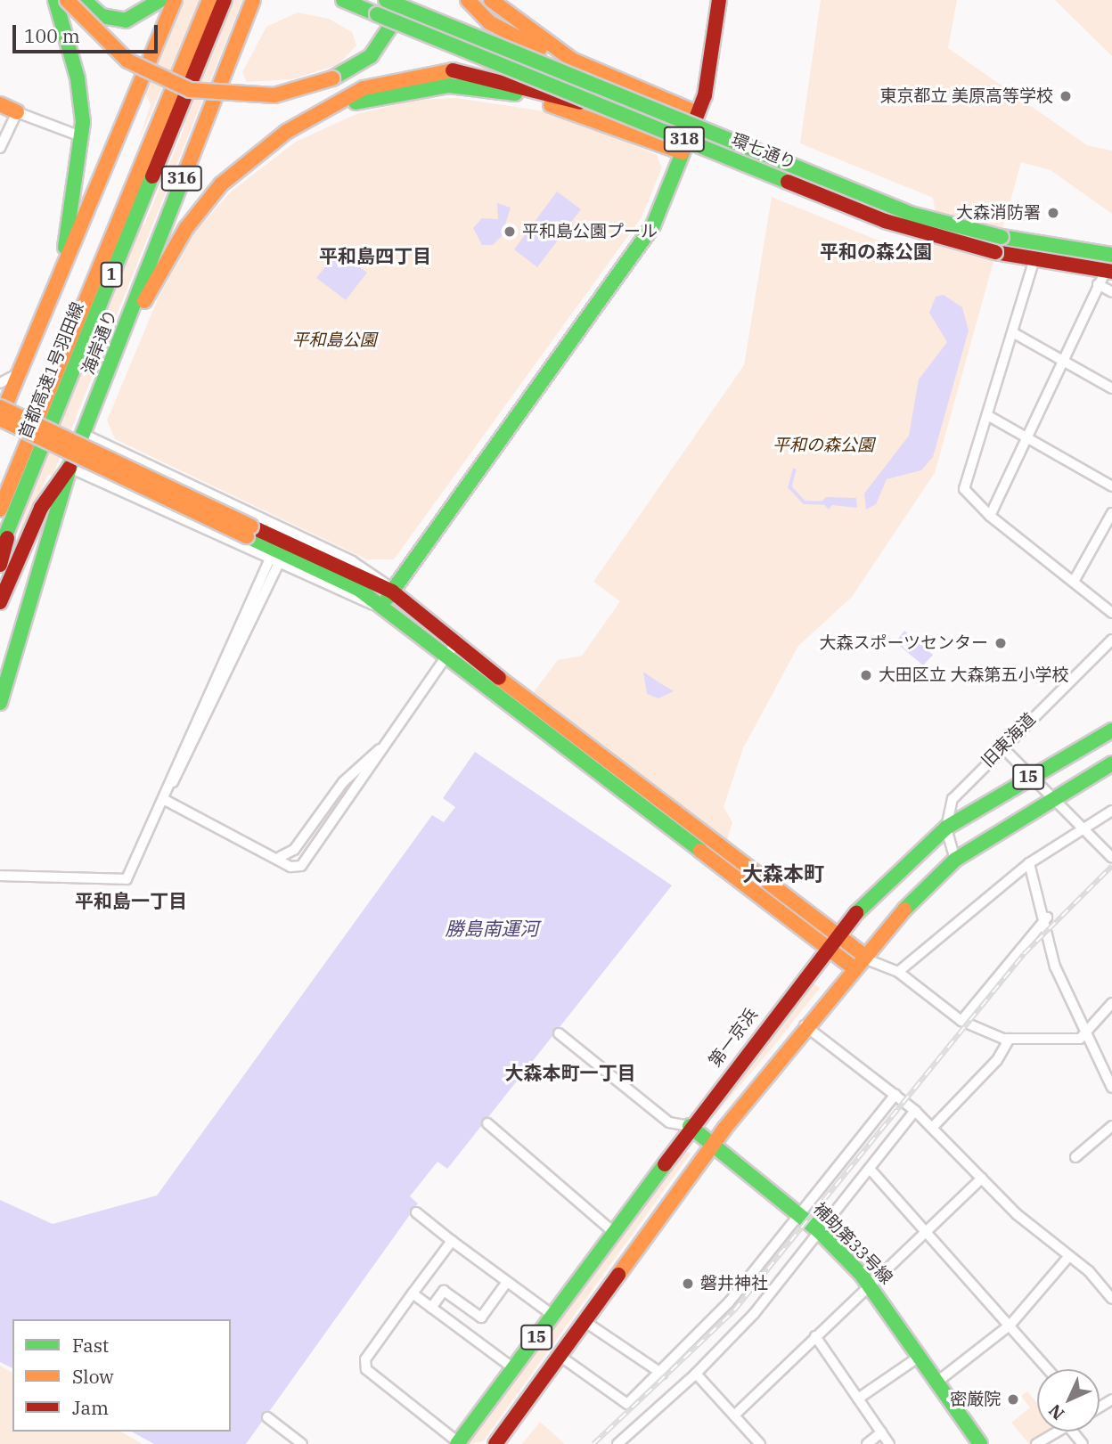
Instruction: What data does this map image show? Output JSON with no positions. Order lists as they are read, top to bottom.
{
  "streets": {
    "main road": [
      "318",
      "環七通り",
      "316",
      "1",
      "海岸通り",
      "首都高速1号羽田線",
      "15",
      "第一京浜",
      "補助第33号線"
    ],
    "street": ["旧東海道"]
  },
  "crossings": [
    ["旧東海道", "15"],
    ["旧東海道", "第一京浜"],
    ["15", "補助第33号線"],
    ["第一京浜", "補助第33号線"]
  ],
  "districts": [
    "平和の森公園",
    "平和島四丁目",
    "大森本町",
    "平和島一丁目",
    "大森本町一丁目"
  ],
  "water": ["勝島南運河"],
  "parks": ["平和島公園", "平和の森公園"],
  "places": [
    "東京都立 美原高等学校",
    "大森消防署",
    "平和島公園プール",
    "大森スポーツセンター",
    "大田区立 大森第五小学校",
    "磐井神社",
    "密厳院"
  ],
  "legend": ["Fast", "Slow", "Jam"],
  "scale_bar": "100 m",
  "north": "bottom left"
}
